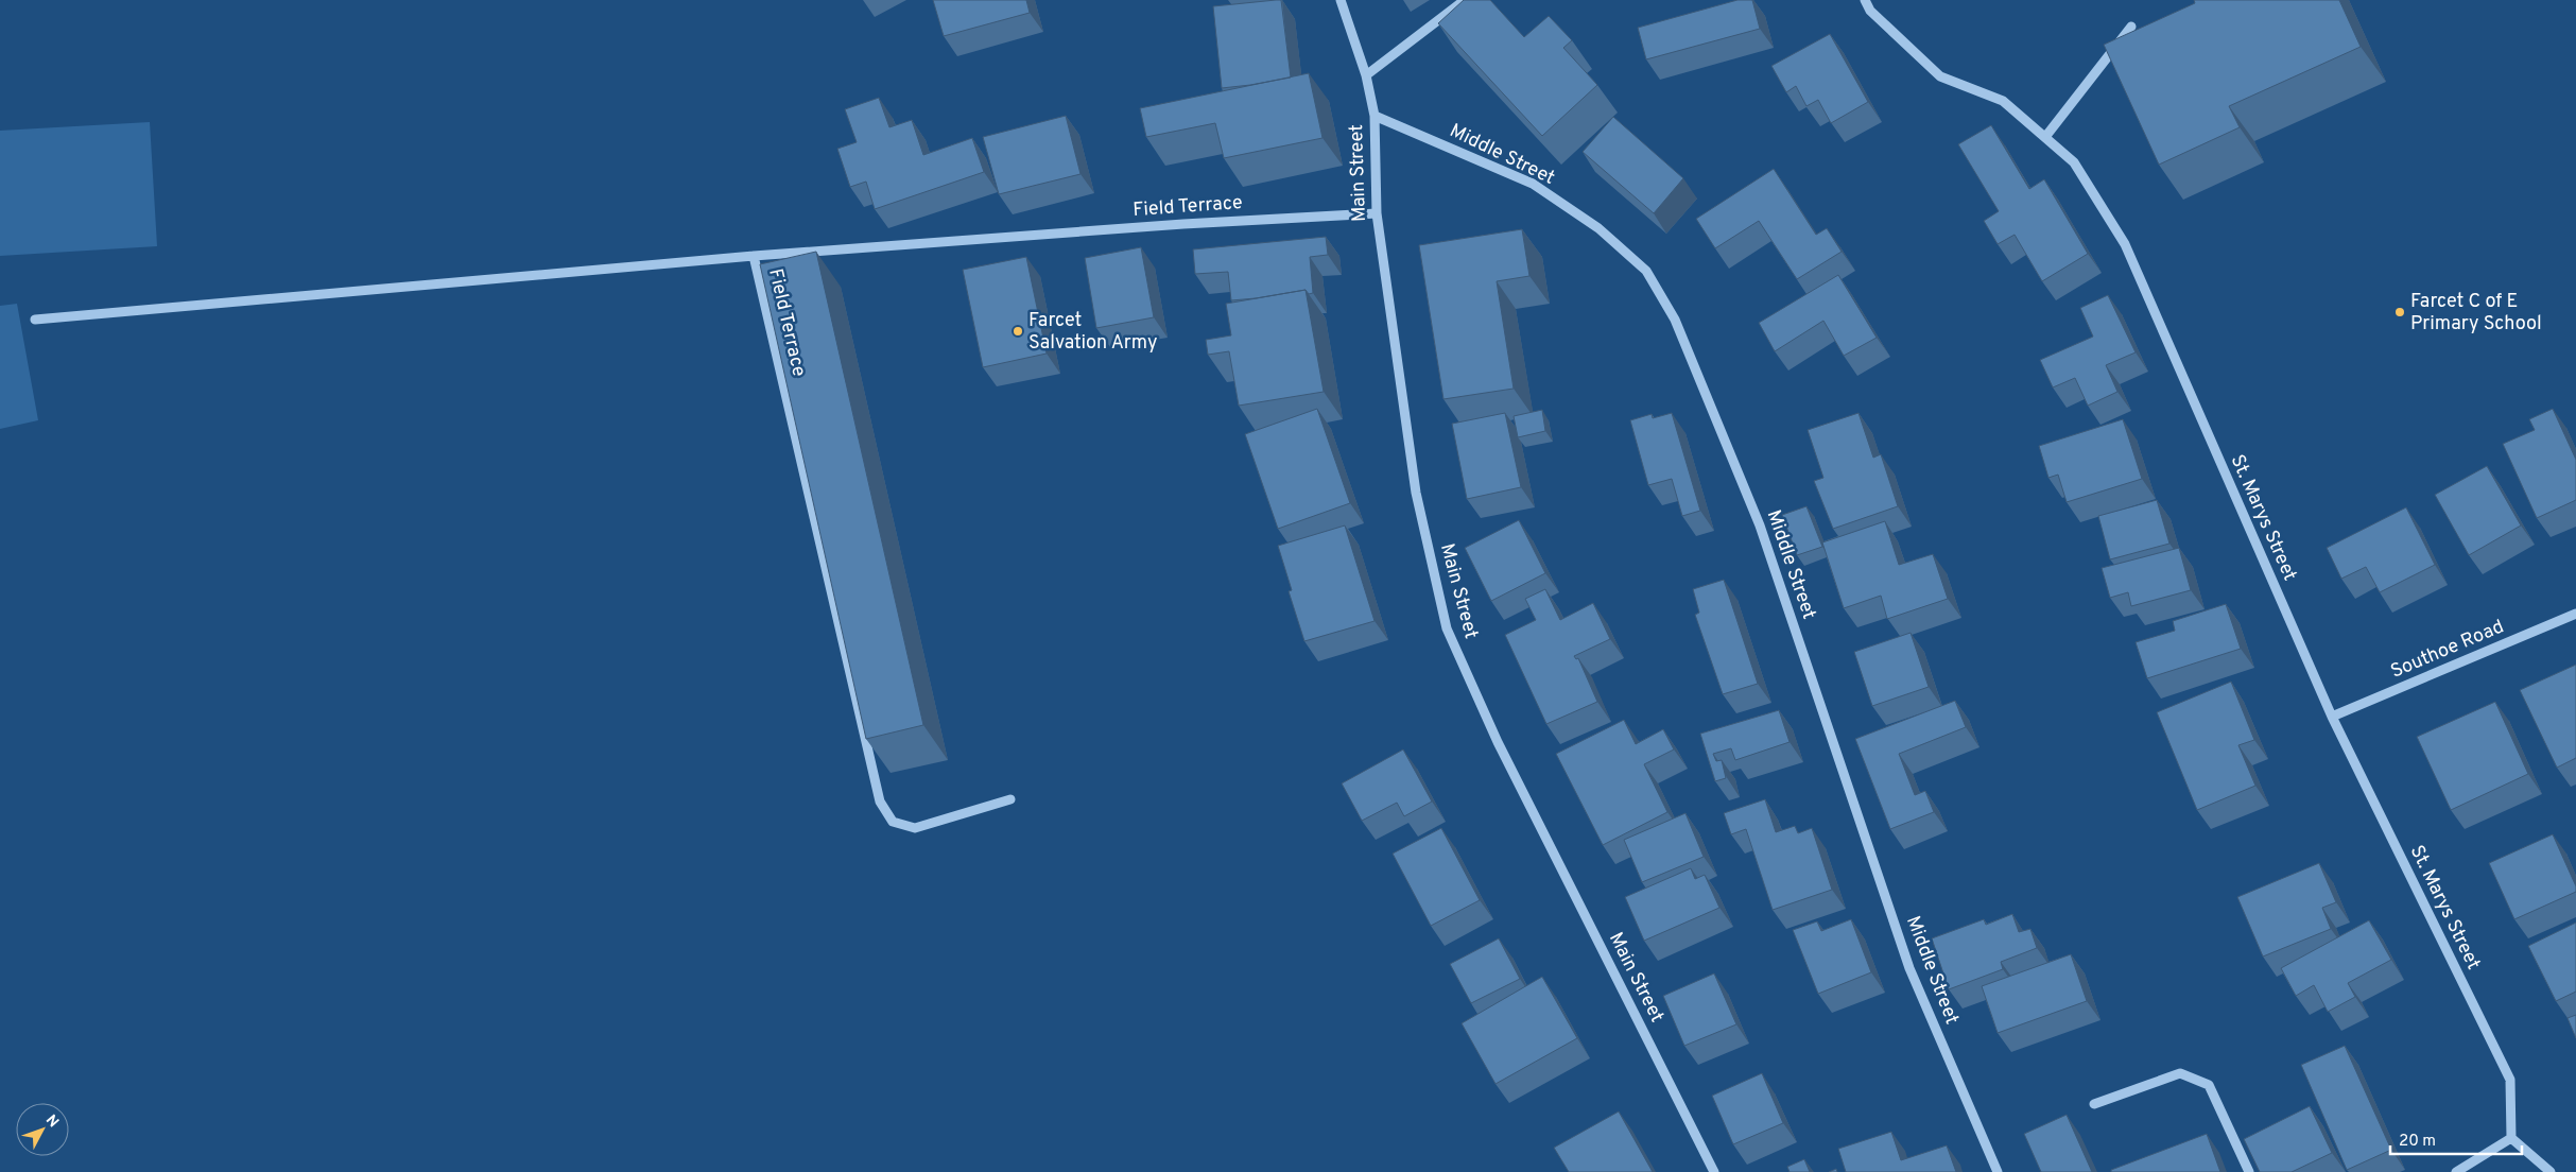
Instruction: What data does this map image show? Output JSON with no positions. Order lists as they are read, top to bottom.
{
  "streets": {
    "street": [
      "Middle Street",
      "Main Street",
      "Field Terrace",
      "St. Marys Street",
      "Southoe Road"
    ]
  },
  "crossings": [
    ["Middle Street", "Main Street"],
    ["Main Street", "Field Terrace"],
    ["St. Marys Street", "Southoe Road"]
  ],
  "places": ["Farcet C of E Primary School", "Farcet Salvation Army"],
  "scale_bar": "20 m",
  "north": "top right"
}
